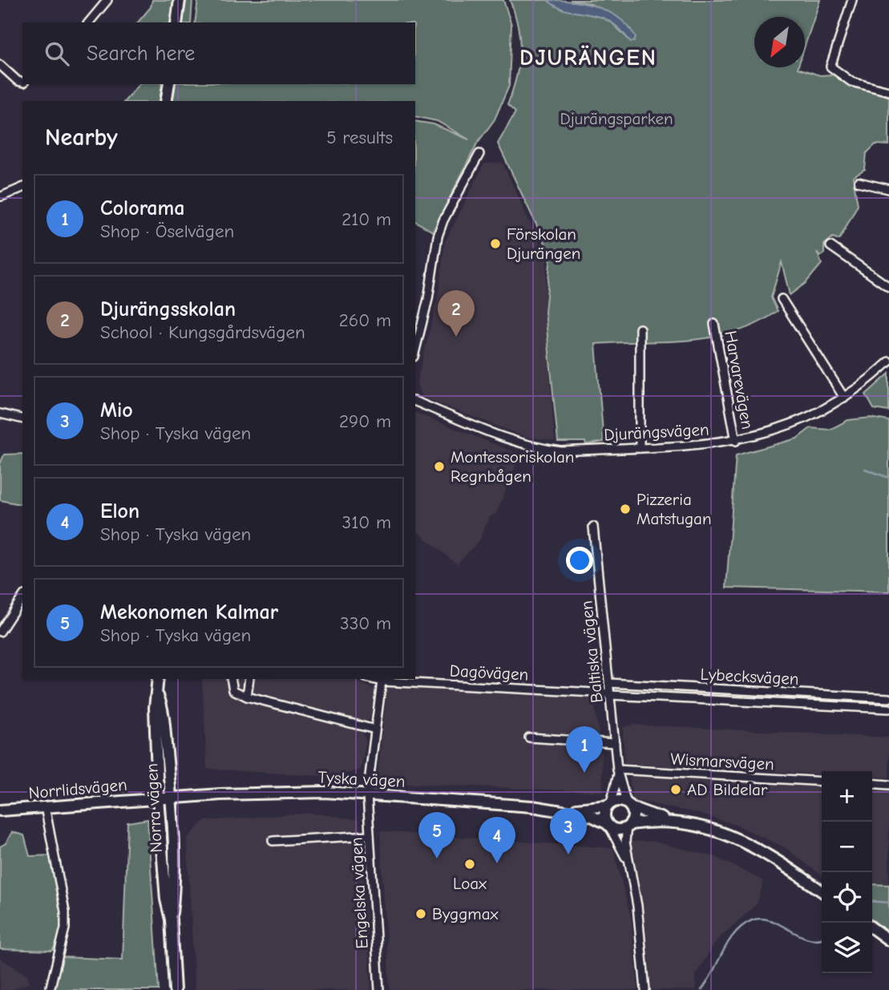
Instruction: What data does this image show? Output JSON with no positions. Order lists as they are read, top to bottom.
{
  "streets": {
    "main road": ["Tyska vägen", "Norrlidsvägen", "Norra vägen"],
    "street": [
      "Harvarevägen",
      "Djurängsvägen",
      "Baltiska vägen",
      "Dagövägen",
      "Lybecksvägen",
      "Wismarsvägen",
      "Engelska vägen"
    ]
  },
  "crossings": [
    ["Harvarevägen", "Djurängsvägen"],
    ["Baltiska vägen", "Dagövägen"],
    ["Baltiska vägen", "Lybecksvägen"],
    ["Baltiska vägen", "Wismarsvägen"],
    ["Baltiska vägen", "Tyska vägen"],
    ["Dagövägen", "Lybecksvägen"],
    ["Tyska vägen", "Norrlidsvägen"],
    ["Tyska vägen", "Norra vägen"],
    ["Tyska vägen", "Engelska vägen"],
    ["Norrlidsvägen", "Norra vägen"]
  ],
  "districts": ["DJURÄNGEN"],
  "parks": ["Djurängsparken"],
  "places": [
    "Förskolan Djurängen",
    "Montessoriskolan Regnbågen",
    "Pizzeria Matstugan",
    "AD Bildelar",
    "Loax",
    "Byggmax"
  ],
  "north": "bottom left",
  "page": {
    "search": "Search here",
    "heading": ["Nearby", "5 results"],
    "list": [
      {
        "mark": "1",
        "name": "Colorama",
        "note": "Shop · Öselvägen",
        "value": "210 m"
      },
      {
        "mark": "2",
        "name": "Djurängsskolan",
        "note": "School · Kungsgårdsvägen",
        "value": "260 m"
      },
      {
        "mark": "3",
        "name": "Mio",
        "note": "Shop · Tyska vägen",
        "value": "290 m"
      },
      {
        "mark": "4",
        "name": "Elon",
        "note": "Shop · Tyska vägen",
        "value": "310 m"
      },
      {
        "mark": "5",
        "name": "Mekonomen Kalmar",
        "note": "Shop · Tyska vägen",
        "value": "330 m"
      }
    ],
    "pins": [
      "2",
      "1",
      "3",
      "5",
      "4"
    ],
    "map_buttons": ["+", "−"]
  }
}
